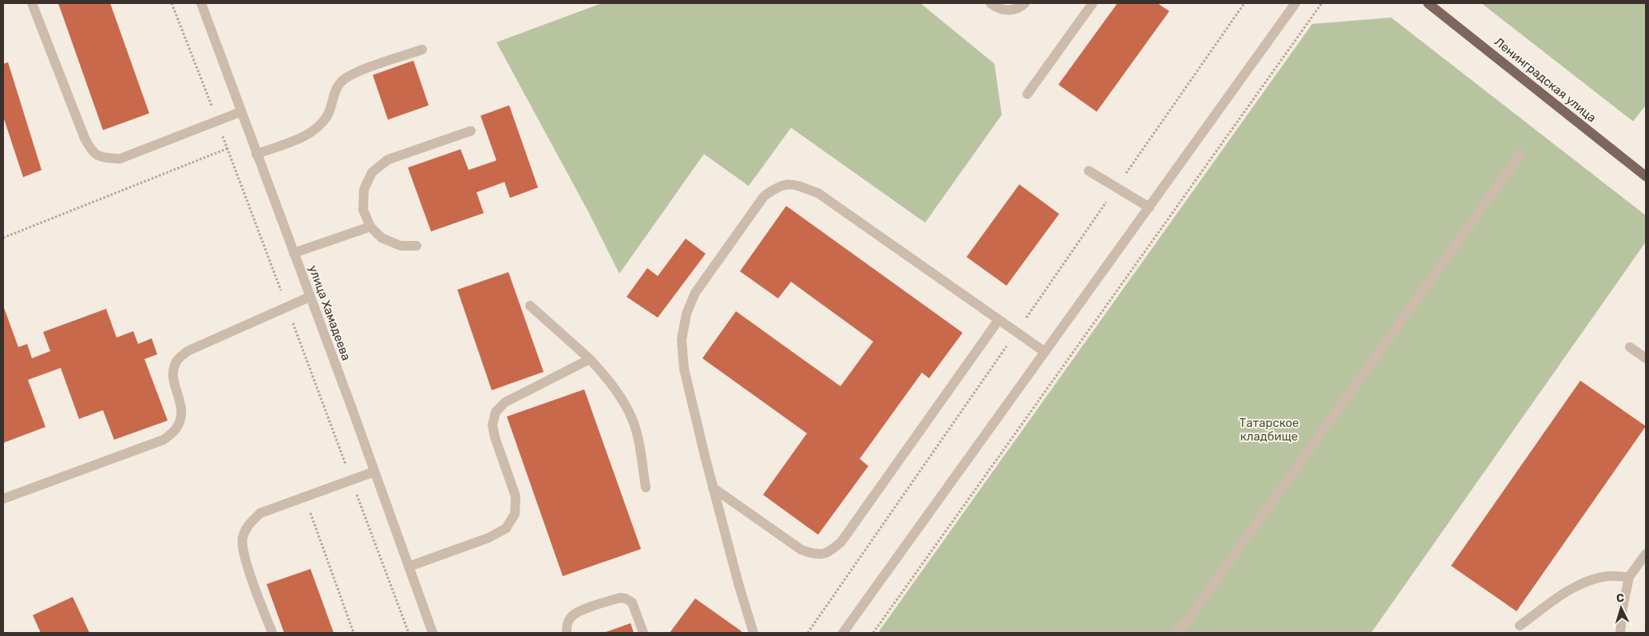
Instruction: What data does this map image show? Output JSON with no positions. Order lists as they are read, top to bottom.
{
  "streets": {
    "main road": ["Ленинградская улица"],
    "street": ["улица Хамадеева"]
  },
  "parks": ["Татарское кладбище"],
  "north": "top"
}
